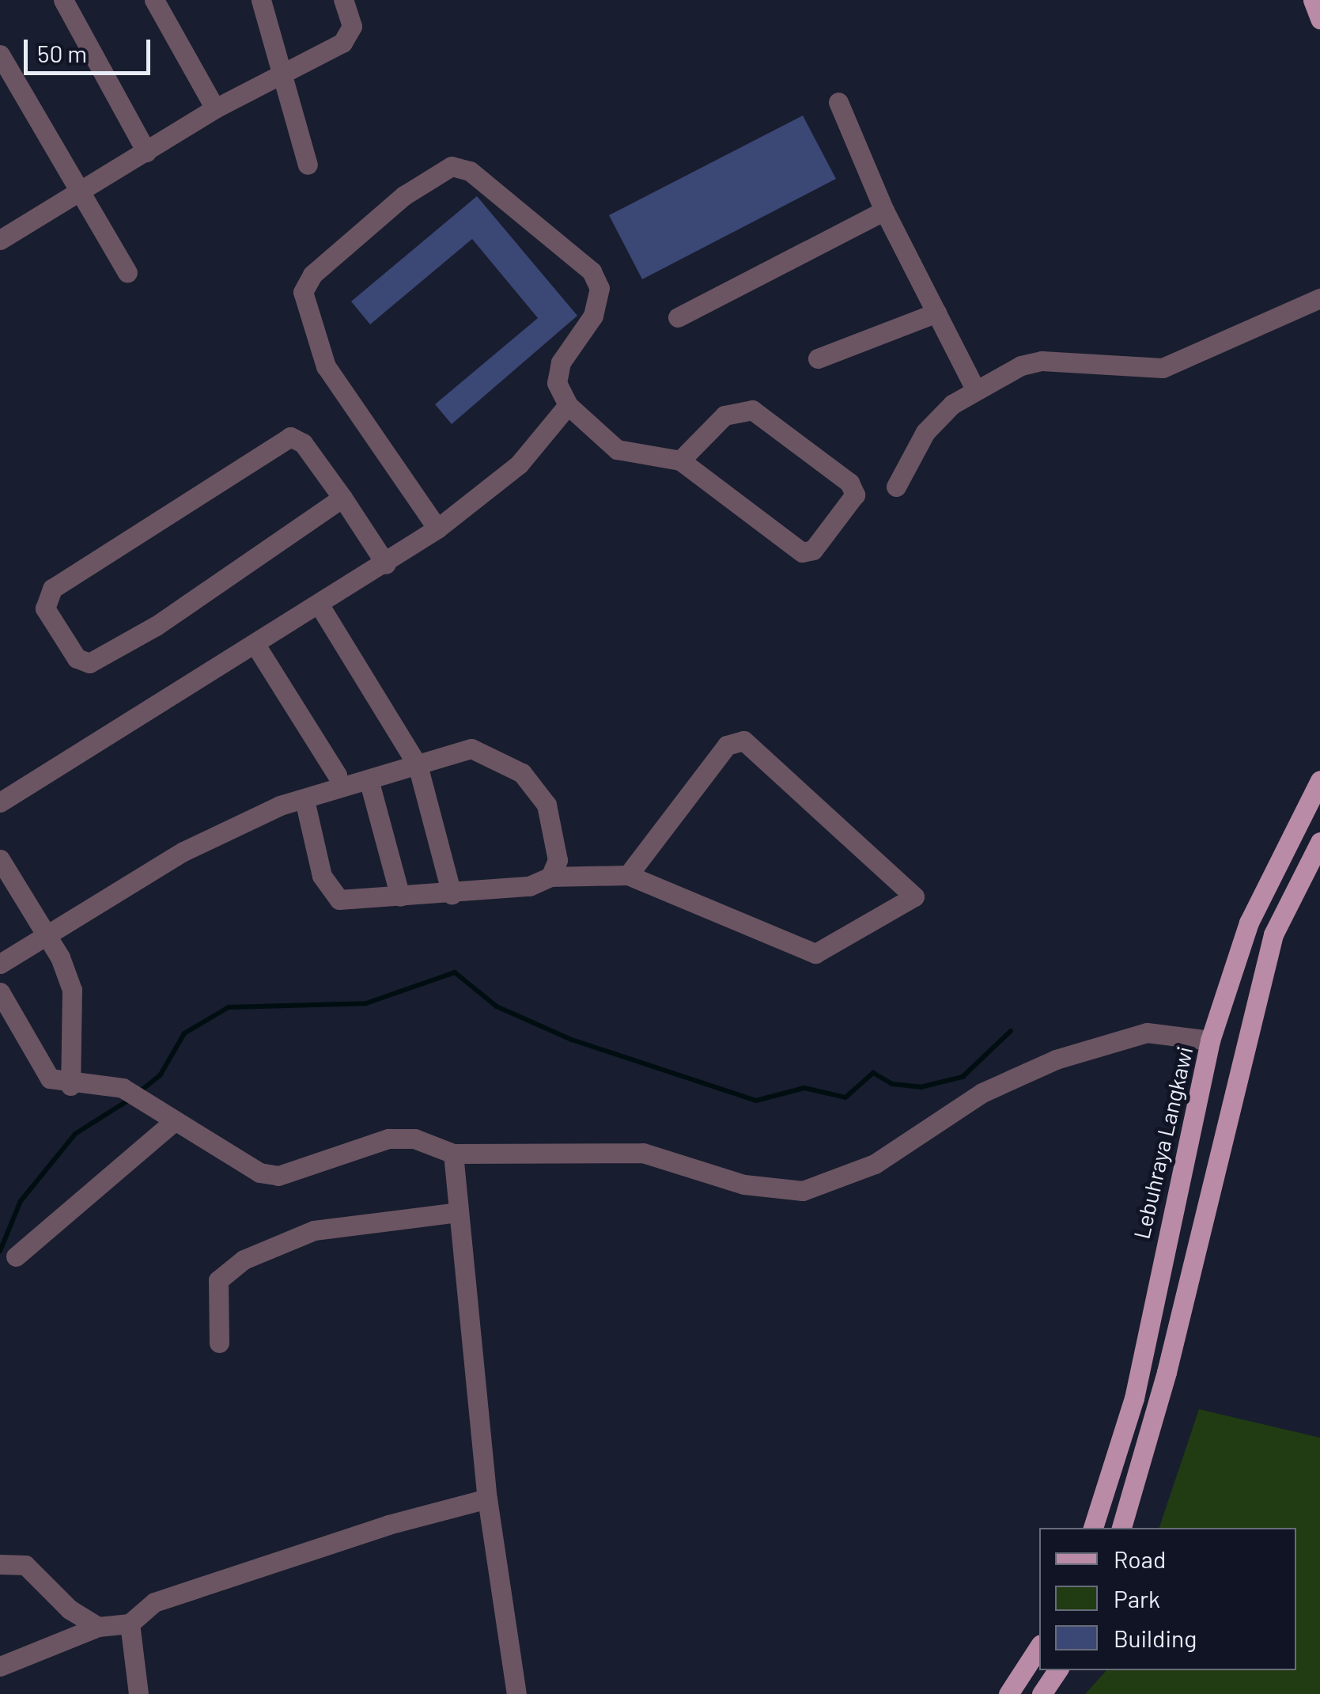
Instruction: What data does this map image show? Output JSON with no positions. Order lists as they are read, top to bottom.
{
  "streets": {
    "main road": ["Lebuhraya Langkawi"]
  },
  "legend": ["Road", "Park", "Building"],
  "scale_bar": "50 m"
}
